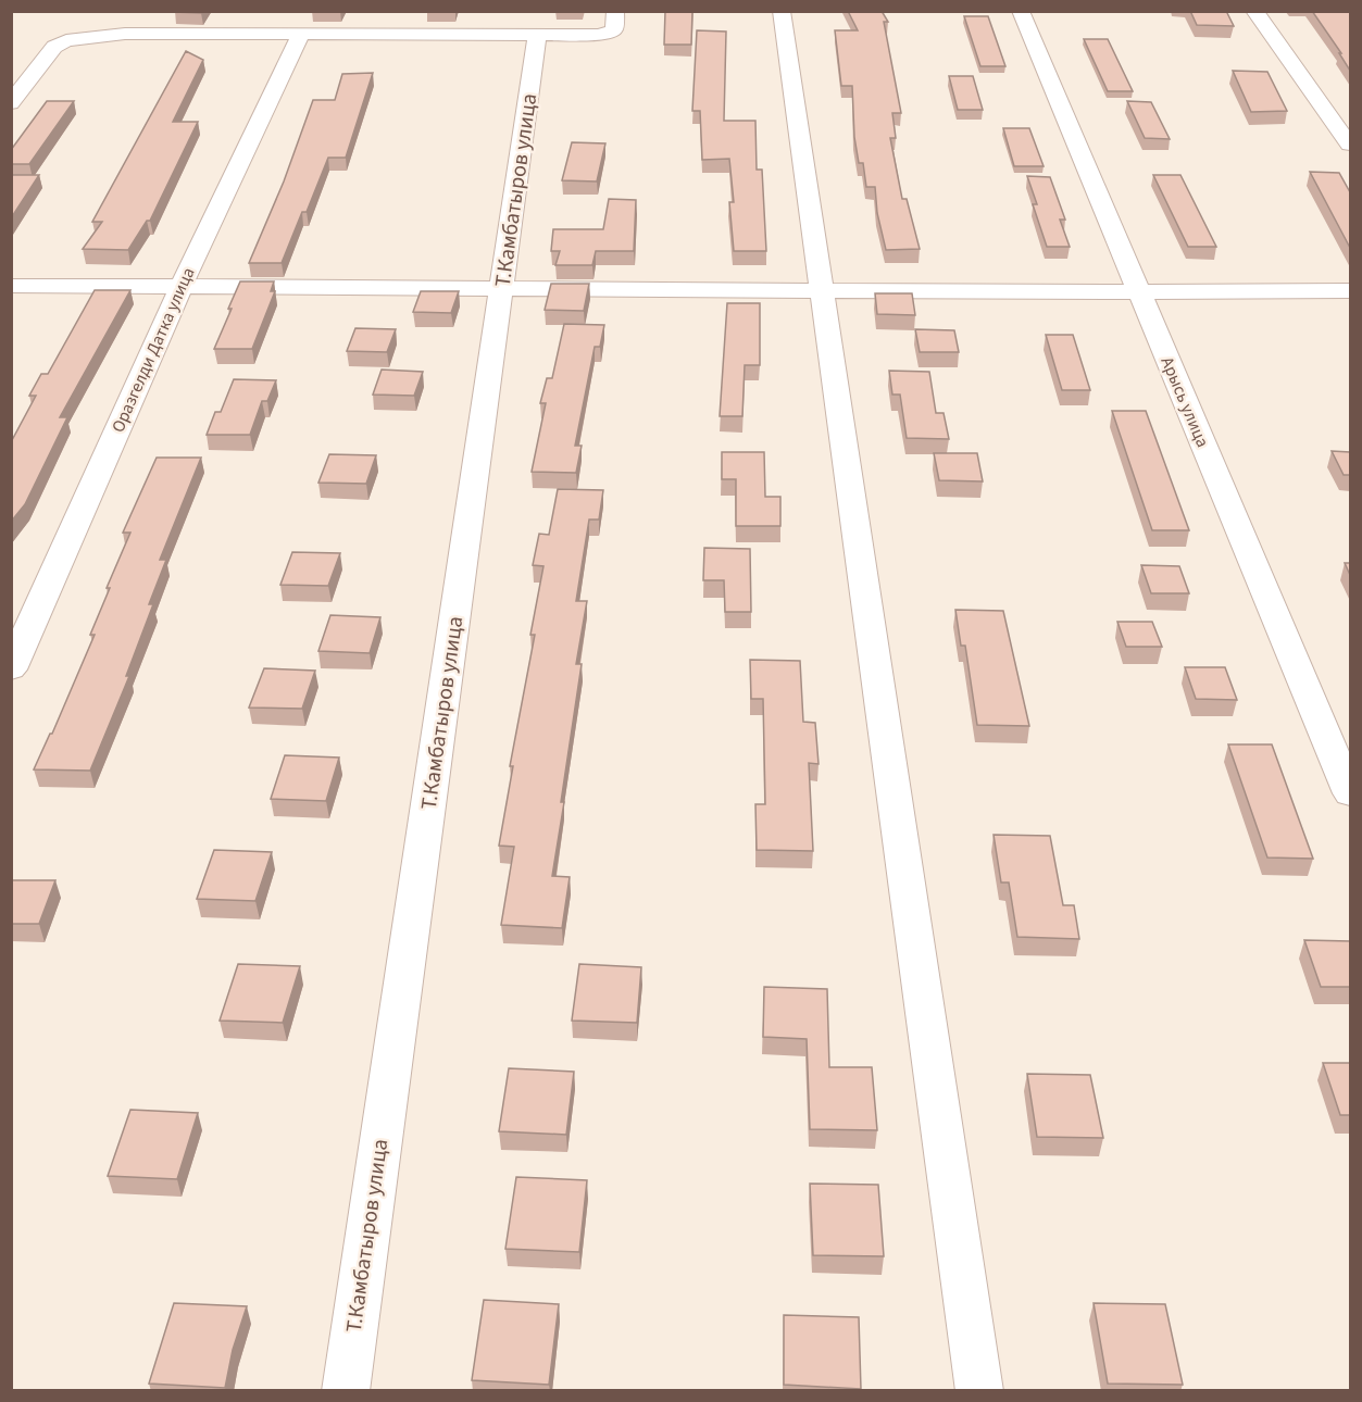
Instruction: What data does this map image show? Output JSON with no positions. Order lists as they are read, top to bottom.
{
  "streets": {
    "street": ["Т.Камбатыров улица", "Оразгелди Датка улица", "Арысь улица"]
  }
}
